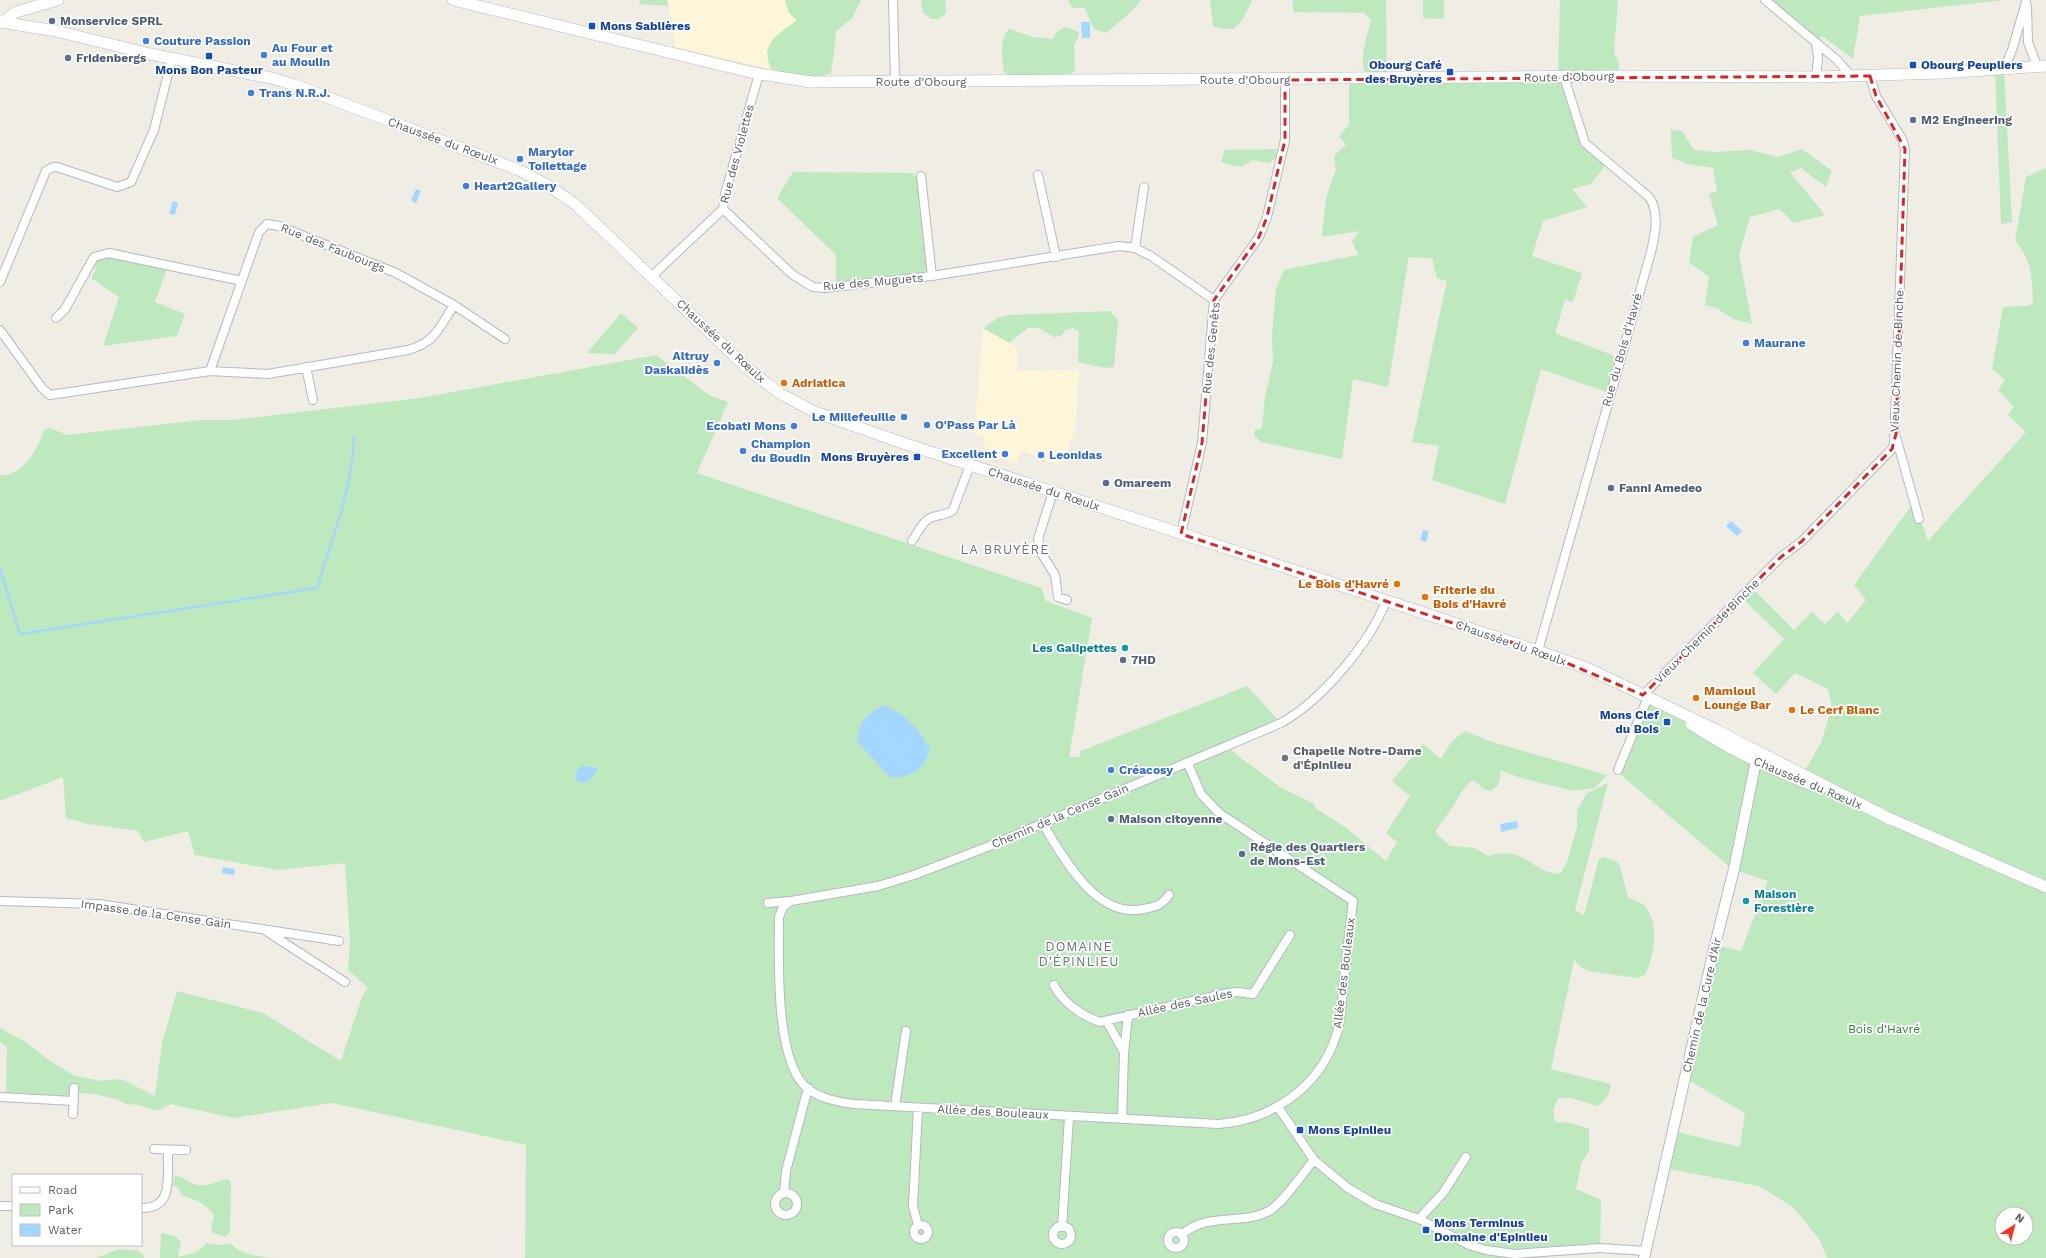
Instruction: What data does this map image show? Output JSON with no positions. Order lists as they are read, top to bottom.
{
  "streets": {
    "main road": ["Route d'Obourg", "Chaussée du Rœulx"],
    "street": [
      "Rue des Violettes",
      "Rue des Faubourgs",
      "Rue des Muguets",
      "Rue des Genêts",
      "Rue du Bois d'Havré",
      "Vieux Chemin de Binche",
      "Chemin de la Cense Gain",
      "Impasse de la Cense Gain",
      "Allée des Bouleaux",
      "Allée des Saules",
      "Chemin de la Cure d'Air"
    ]
  },
  "crossings": [
    ["Route d'Obourg", "Rue des Violettes"],
    ["Route d'Obourg", "Rue des Genêts"],
    ["Route d'Obourg", "Rue du Bois d'Havré"],
    ["Route d'Obourg", "Vieux Chemin de Binche"],
    ["Chaussée du Rœulx", "Rue des Violettes"],
    ["Chaussée du Rœulx", "Rue des Genêts"],
    ["Chaussée du Rœulx", "Rue du Bois d'Havré"],
    ["Chaussée du Rœulx", "Vieux Chemin de Binche"],
    ["Chaussée du Rœulx", "Chemin de la Cense Gain"],
    ["Chaussée du Rœulx", "Chemin de la Cure d'Air"],
    ["Rue des Violettes", "Rue des Muguets"],
    ["Rue des Muguets", "Rue des Genêts"],
    ["Chemin de la Cense Gain", "Allée des Bouleaux"]
  ],
  "districts": ["LA BRUYÈRE", "DOMAINE D'ÉPINLIEU"],
  "parks": ["Bois d'Havré"],
  "places": {
    "other": [
      "Monservice SPRL",
      "Couture Passion",
      "Au Four et au Moulin",
      "Fridenbergs",
      "Trans N.R.J.",
      "M2 Engineering",
      "Marylor Toilettage",
      "Heart2Gallery",
      "Maurane",
      "Altruy Daskalidès",
      "Adriatica",
      "Le Millefeuille",
      "O'Pass Par Là",
      "Ecobati Mons",
      "Champion du Boudin",
      "Excellent",
      "Leonidas",
      "Omareem",
      "Fanni Amedeo",
      "Le Bois d'Havré",
      "Friterie du Bois d'Havré",
      "Les Galipettes",
      "7HD",
      "Mamloul Lounge Bar",
      "Le Cerf Blanc",
      "Chapelle Notre-Dame d'Épinlieu",
      "Créacosy",
      "Maison citoyenne",
      "Régie des Quartiers de Mons-Est",
      "Maison Forestière"
    ],
    "transit": [
      "Mons Sablières",
      "Mons Bon Pasteur",
      "Obourg Peupliers",
      "Obourg Café des Bruyères",
      "Mons Bruyères",
      "Mons Clef du Bois",
      "Mons Epinlieu",
      "Mons Terminus Domaine d'Epinlieu"
    ]
  },
  "legend": ["Road", "Park", "Water"],
  "north": "top right"
}
